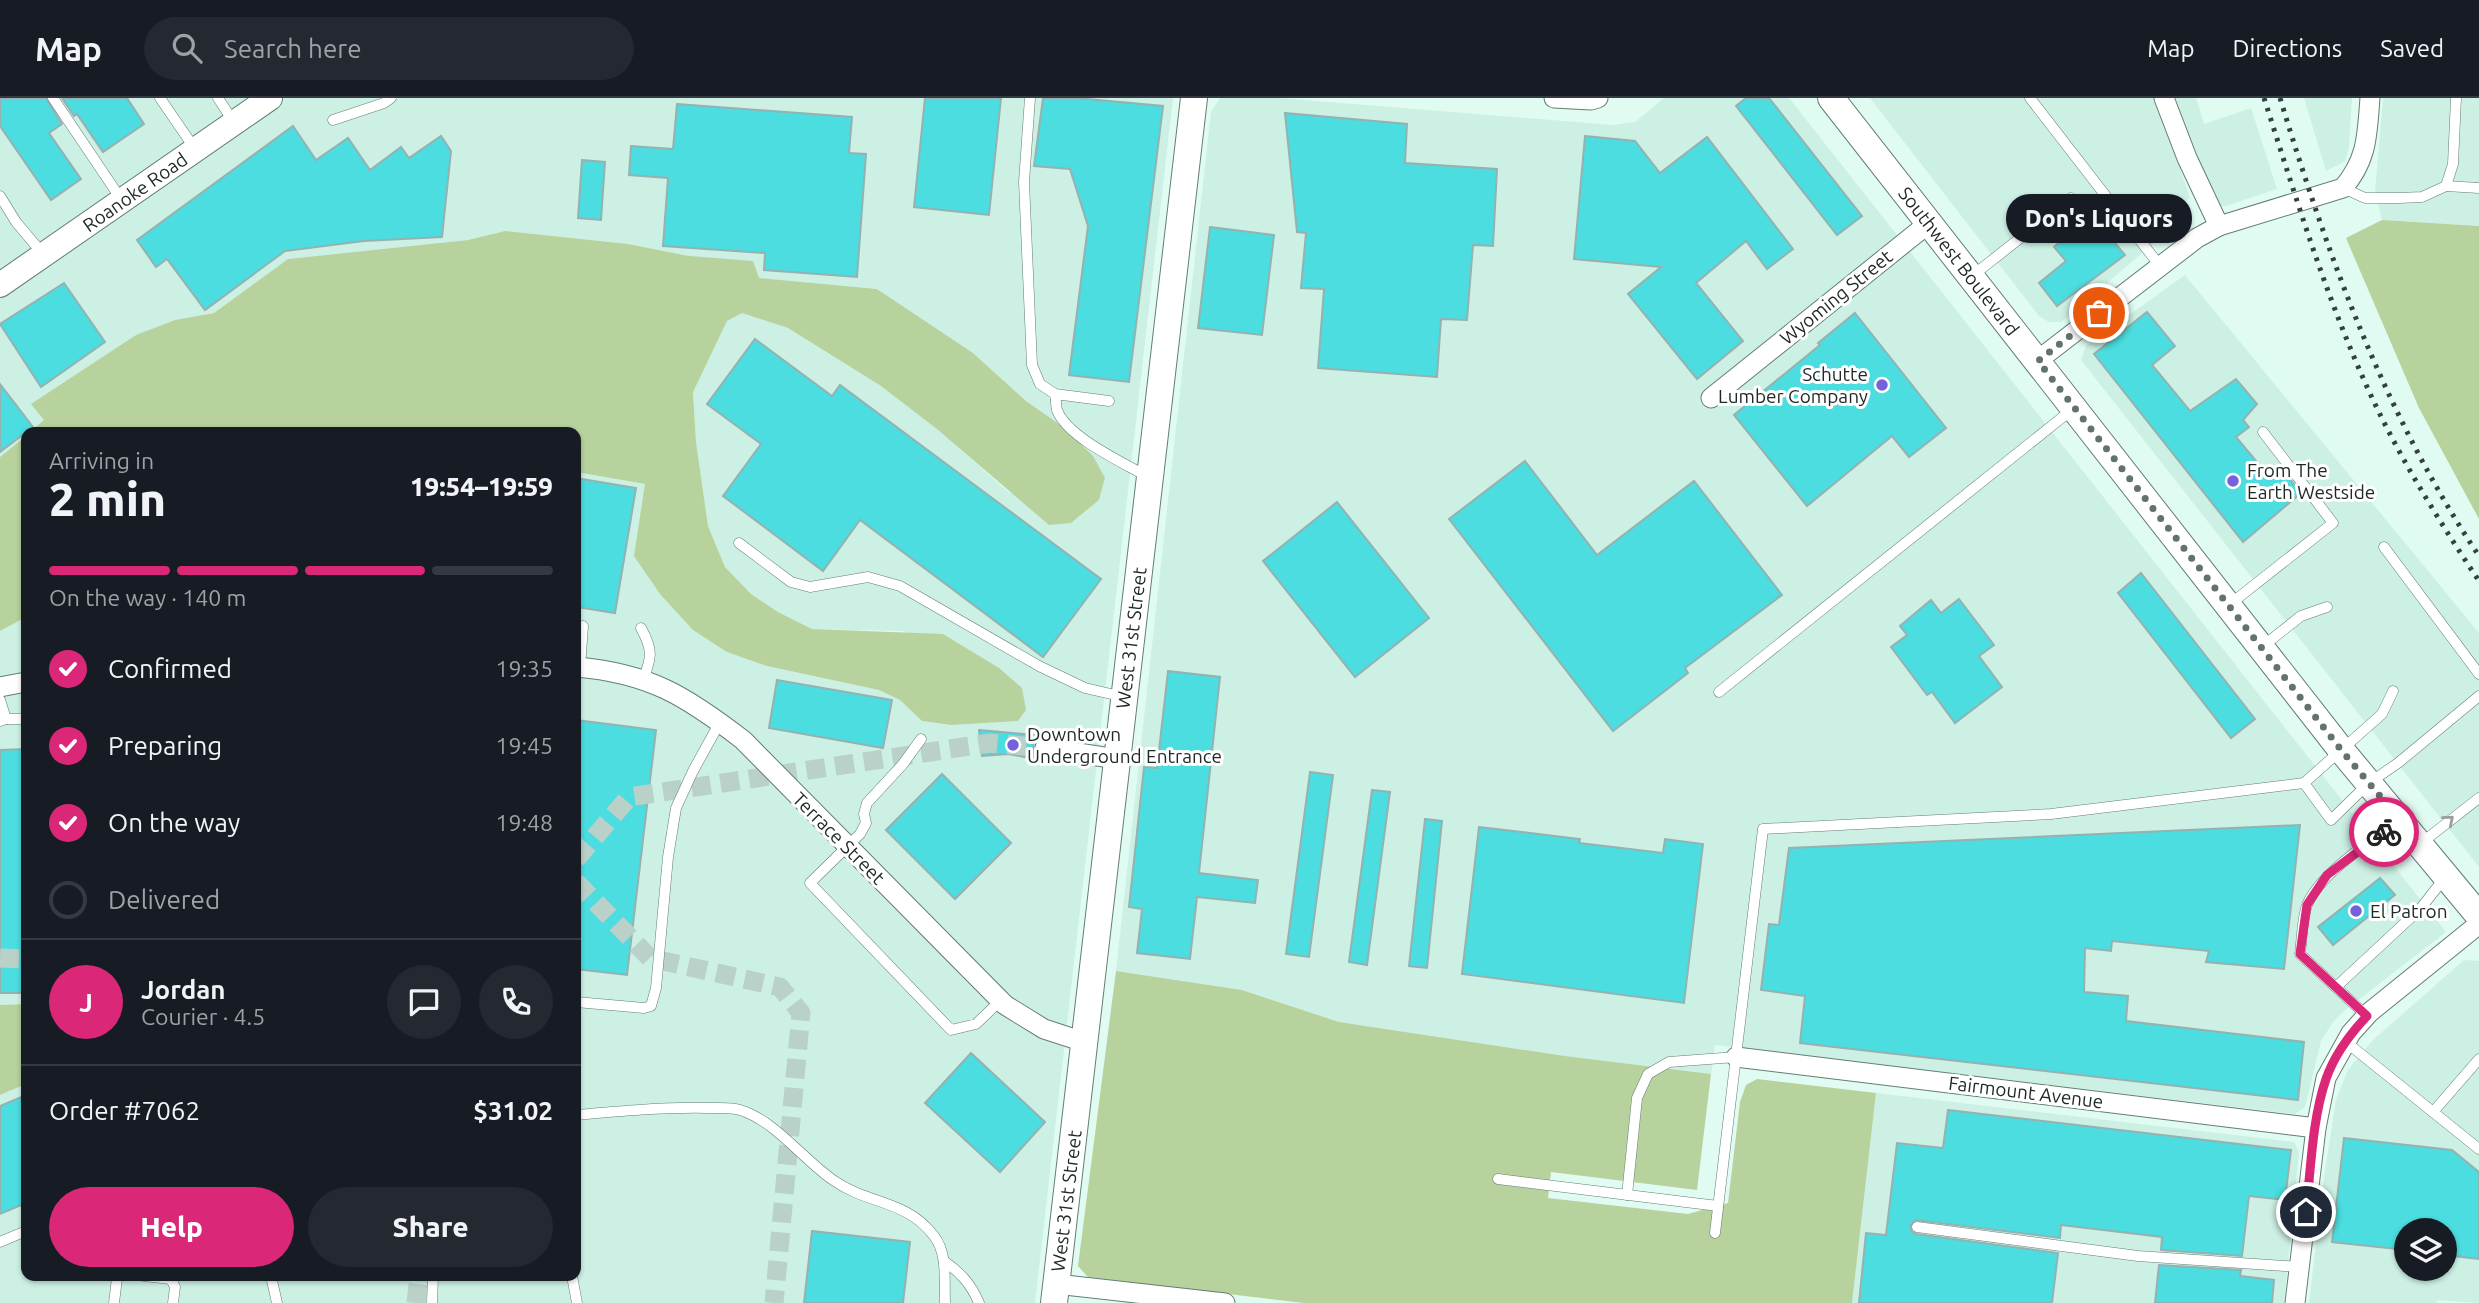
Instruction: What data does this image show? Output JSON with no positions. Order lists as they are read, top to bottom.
{
  "streets": {
    "main road": ["Southwest Boulevard", "West 31st Street"],
    "street": [
      "Roanoke Road",
      "Wyoming Street",
      "Terrace Street",
      "Fairmount Avenue"
    ]
  },
  "crossings": [
    ["Southwest Boulevard", "Wyoming Street"],
    ["West 31st Street", "Terrace Street"]
  ],
  "places": [
    "Don's Liquors",
    "Schutte Lumber Company",
    "From The Earth Westside",
    "Downtown Underground Entrance",
    "El Patron"
  ],
  "page": {
    "header": "Map",
    "search": "Search here",
    "nav": ["Map", "Directions", "Saved"],
    "bubble": "Don's Liquors",
    "heading": ["2 min", "Arriving in", "19:54–19:59"],
    "panel": [
      "Jordan",
      "Courier · 4.5",
      "Order #7062",
      "$31.02"
    ],
    "bar": "On the way · 140 m",
    "list": [
      ["Confirmed", "19:35"],
      ["Preparing", "19:45"],
      ["On the way", "19:48"],
      "Delivered"
    ],
    "round": "J",
    "buttons": ["Help", "Share"]
  }
}
